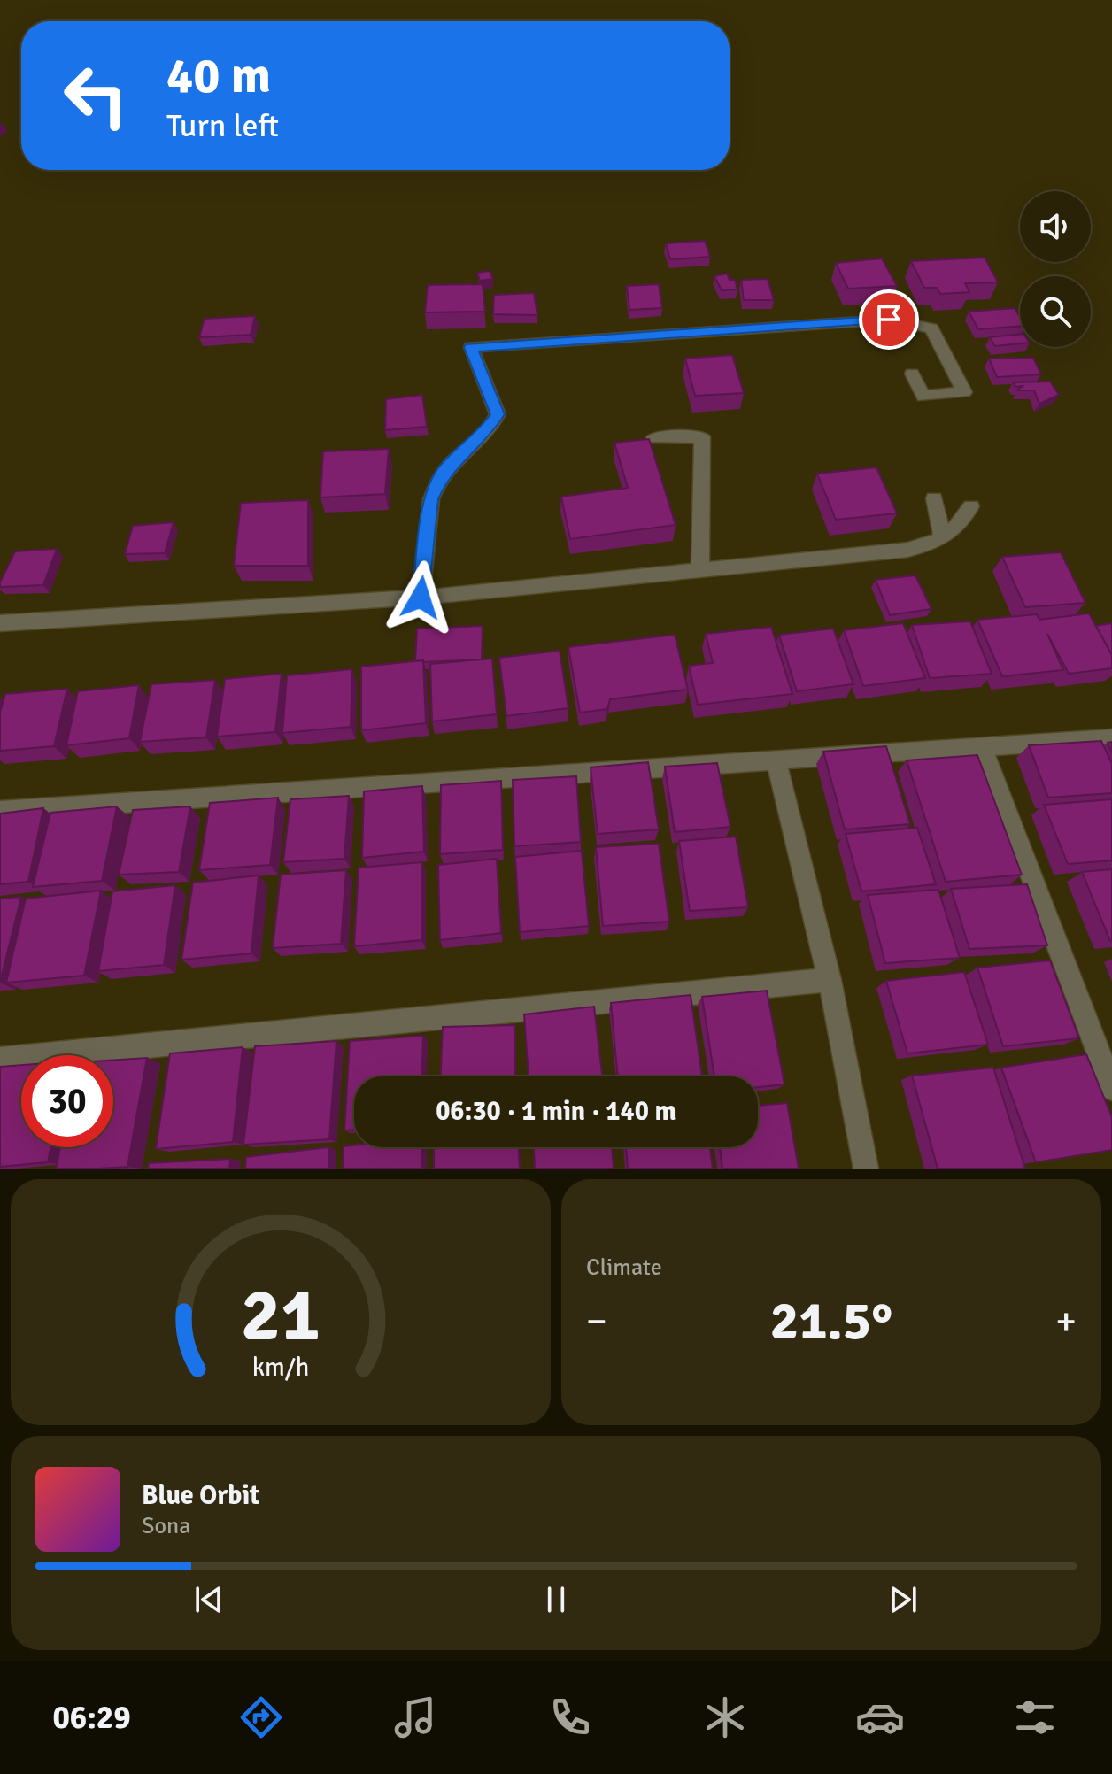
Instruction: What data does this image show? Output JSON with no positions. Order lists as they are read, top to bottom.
{
  "page": {
    "turn": ["40 m", "Turn left"],
    "limit": "30",
    "trip": "06:30 · 1 min · 140 m",
    "tile": "Climate",
    "heat": ["−", "21.5°", "+"],
    "song": ["Blue Orbit", "Sona"],
    "tabs": "06:29",
    "gauge": ["21", "km/h"]
  }
}
